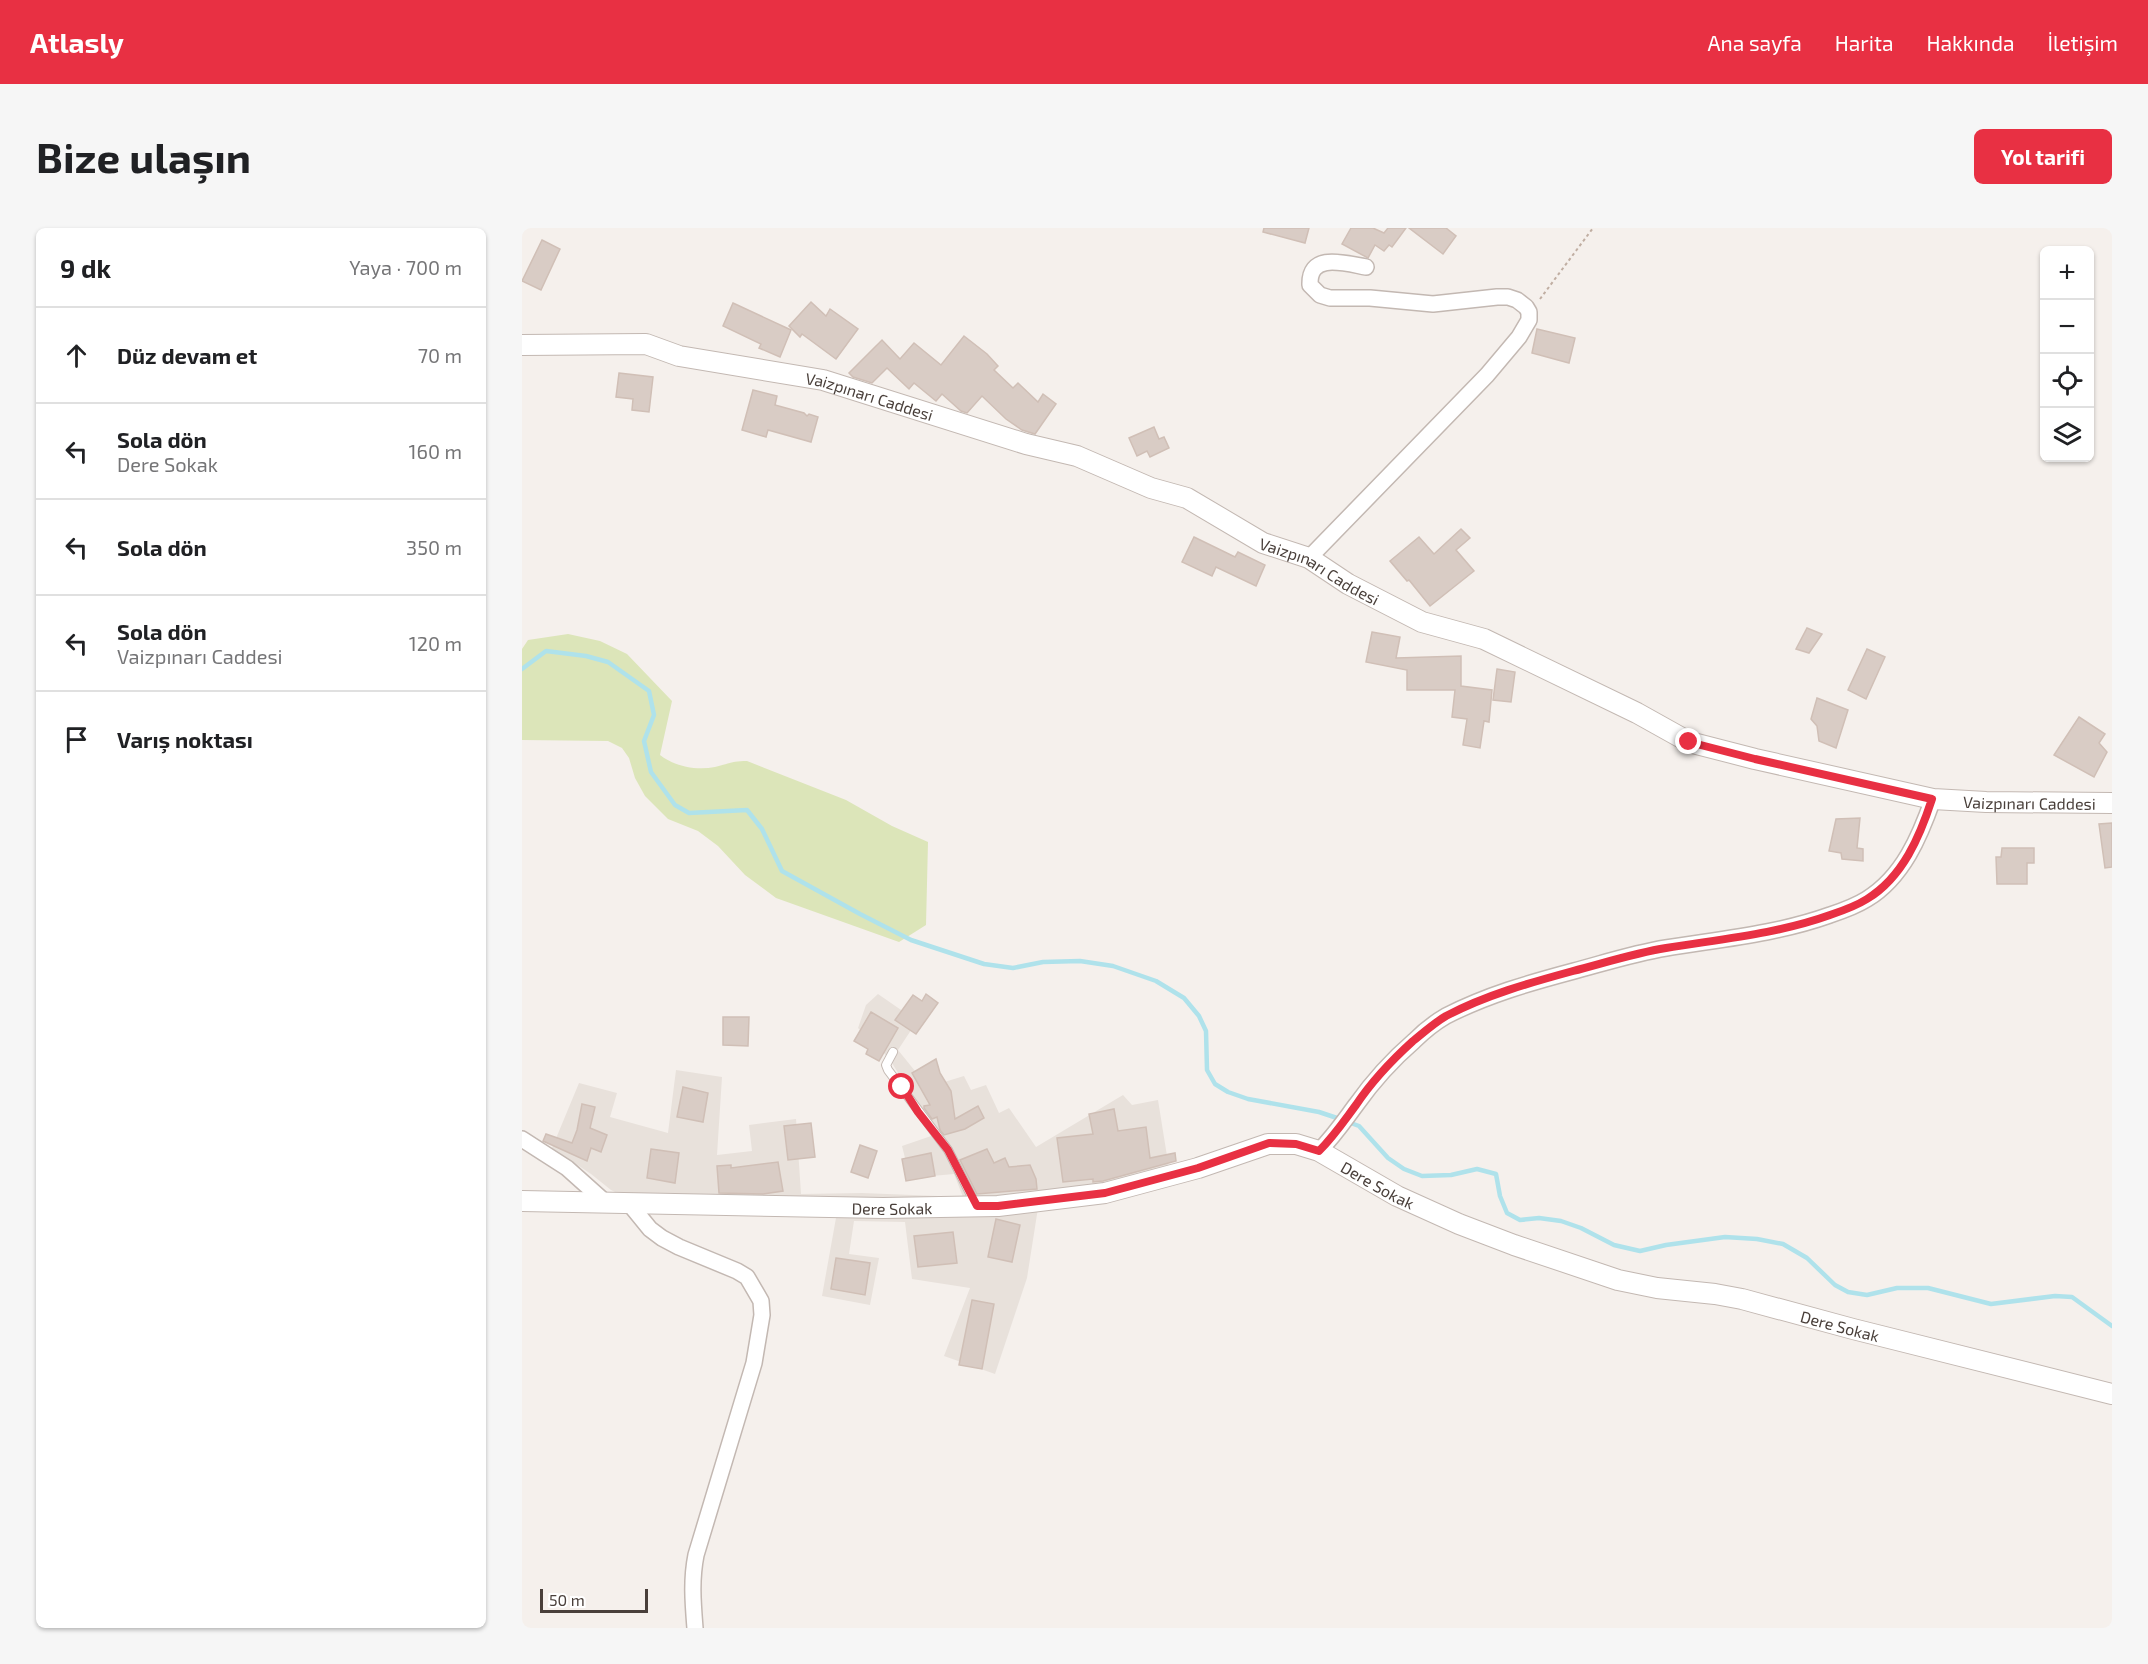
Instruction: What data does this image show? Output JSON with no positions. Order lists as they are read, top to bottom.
{
  "streets": {
    "street": ["Vaizpınarı Caddesi", "Dere Sokak"]
  },
  "scale_bar": "50 m",
  "page": {
    "header": "Atlasly",
    "nav": [
      "Ana sayfa",
      "Harita",
      "Hakkında",
      "İletişim"
    ],
    "buttons": "Yol tarifi",
    "title": "Bize ulaşın",
    "heading": ["9 dk", "Yaya · 700 m"],
    "map_buttons": ["+", "−"],
    "list": [
      ["Düz devam et", "70 m"],
      ["Sola dön", "Dere Sokak", "160 m"],
      ["Sola dön", "350 m"],
      ["Sola dön", "Vaizpınarı Caddesi", "120 m"],
      "Varış noktası"
    ],
    "scale": "50 m"
  }
}
